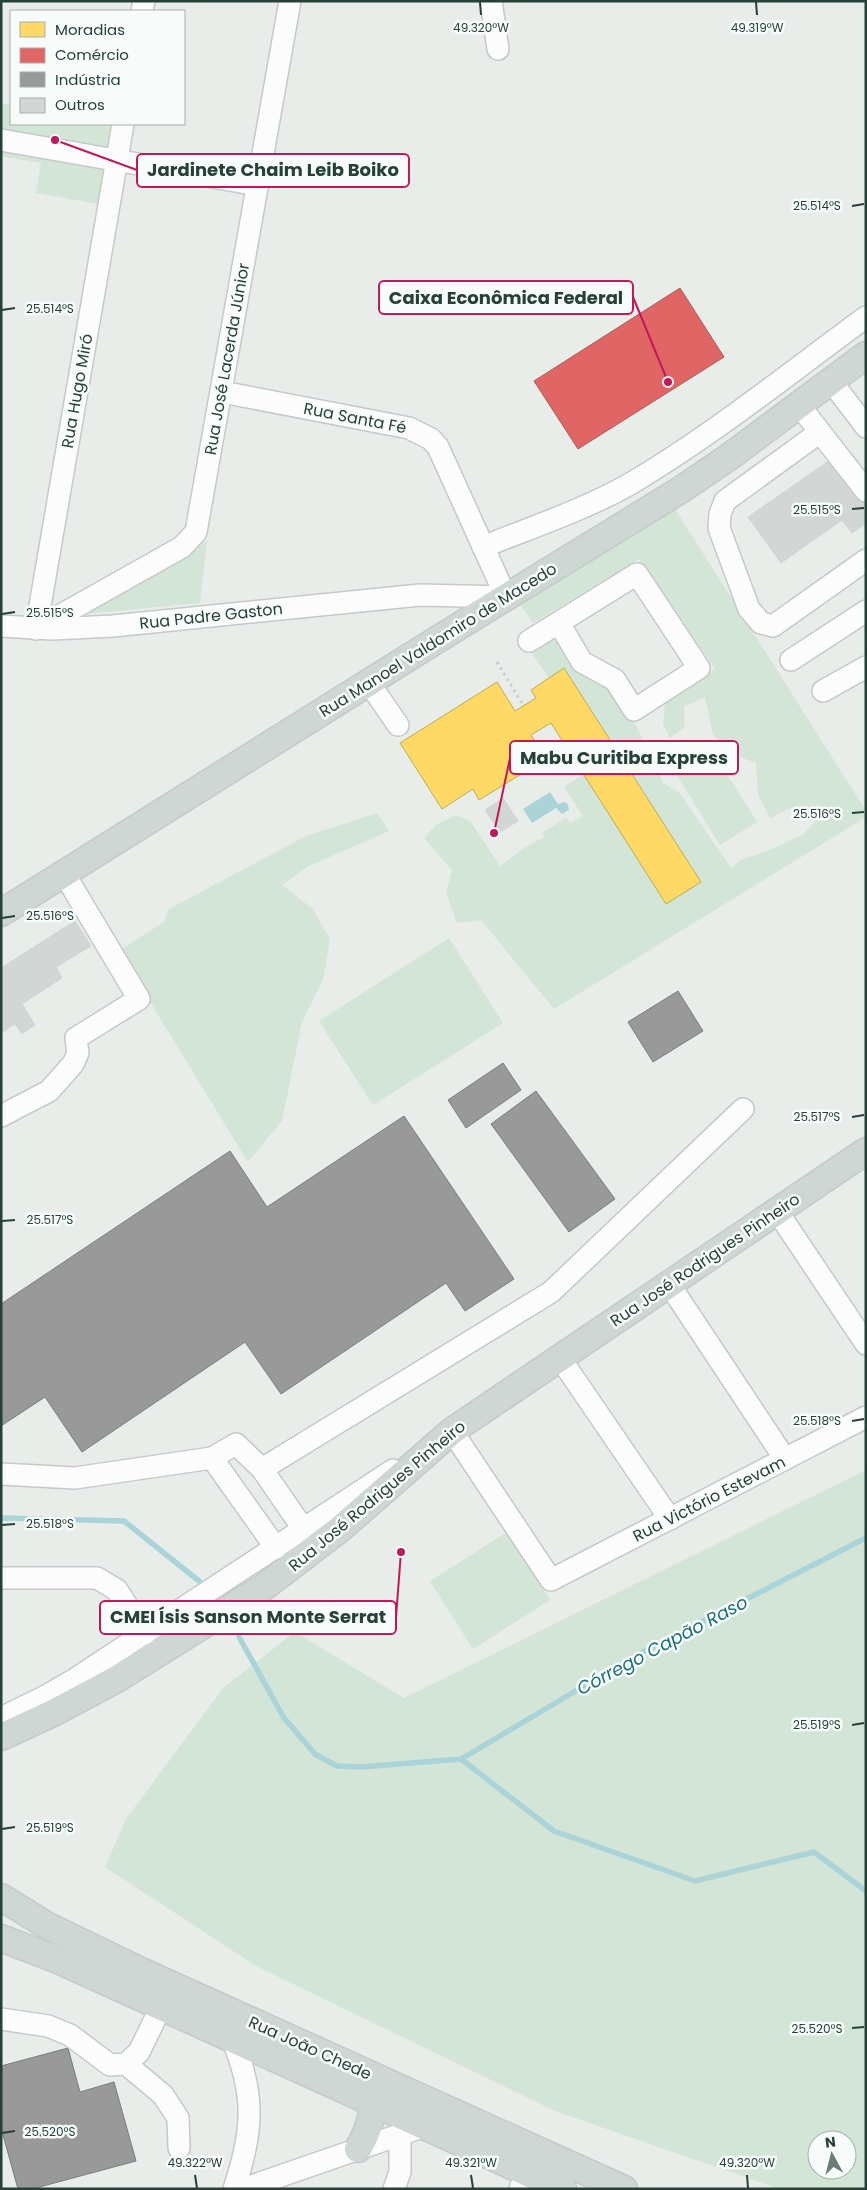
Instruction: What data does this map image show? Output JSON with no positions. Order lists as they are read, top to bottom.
{
  "streets": {
    "main road": ["Rua Manoel Valdomiro de Macedo", "Rua José Rodrigues Pinheiro", "Rua João Chede"],
    "street": [
      "Rua José Lacerda Júnior",
      "Rua Hugo Miró",
      "Rua Santa Fé",
      "Rua Padre Gaston",
      "Rua Victório Estevam"
    ]
  },
  "crossings": [
    ["Rua José Lacerda Júnior", "Rua Hugo Miró"],
    ["Rua José Lacerda Júnior", "Rua Santa Fé"],
    ["Rua José Lacerda Júnior", "Rua Padre Gaston"],
    ["Rua Hugo Miró", "Rua Padre Gaston"],
    ["Rua Santa Fé", "Rua Padre Gaston"],
    ["Rua Santa Fé", "Rua Manoel Valdomiro de Macedo"],
    ["Rua Padre Gaston", "Rua Manoel Valdomiro de Macedo"],
    ["Rua José Rodrigues Pinheiro", "Rua Victório Estevam"]
  ],
  "water": ["Córrego Capão Raso"],
  "places": [
    "Jardinete Chaim Leib Boiko",
    "Caixa Econômica Federal",
    "Mabu Curitiba Express",
    "CMEI Ísis Sanson Monte Serrat"
  ],
  "legend": [
    "Moradias",
    "Comércio",
    "Indústria",
    "Outros"
  ],
  "north": "top",
  "coordinates": [
    "49.320°W",
    "49.319°W",
    "25.514°S",
    "25.515°S",
    "25.516°S",
    "25.517°S",
    "25.518°S",
    "25.519°S",
    "25.520°S",
    "49.322°W",
    "49.321°W"
  ]
}
